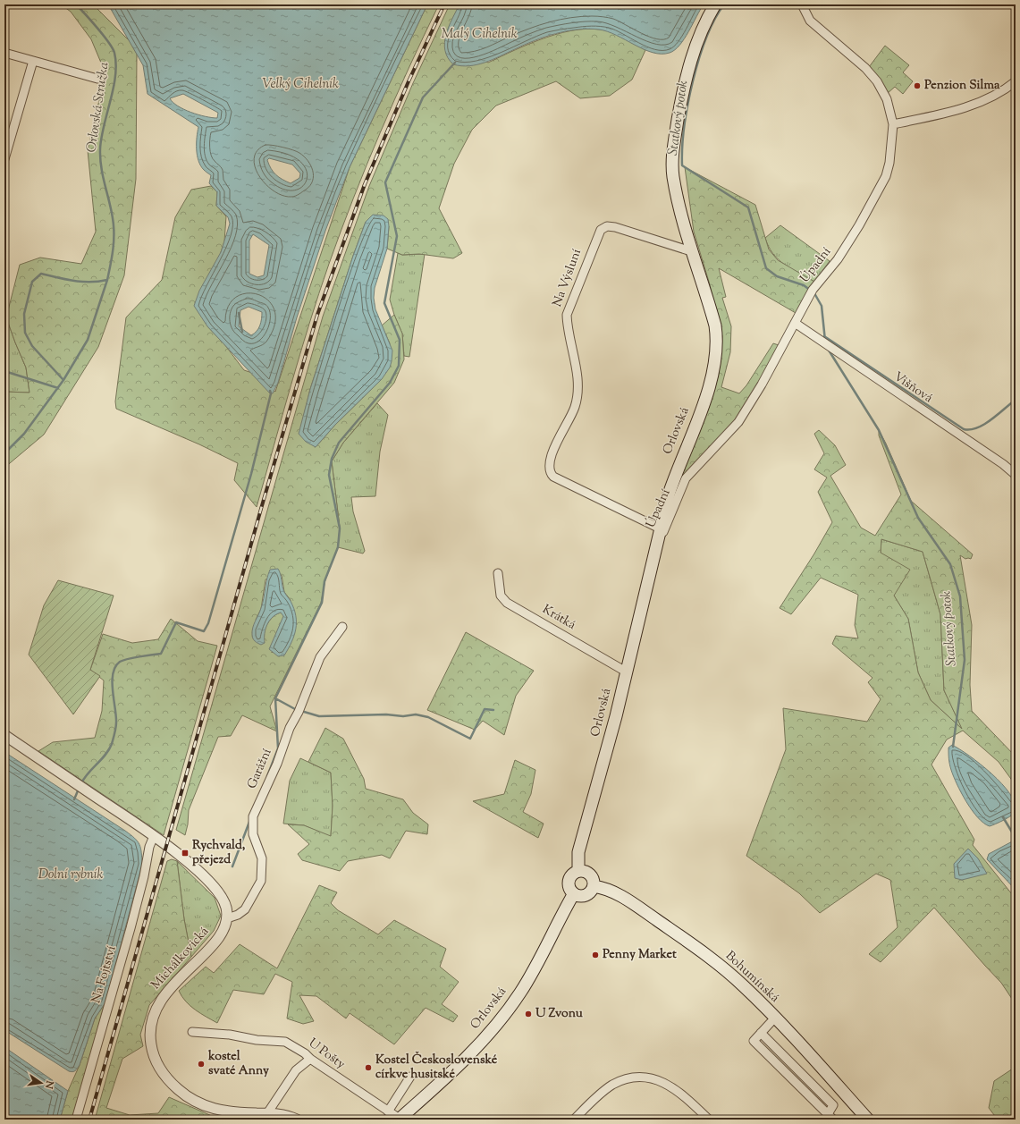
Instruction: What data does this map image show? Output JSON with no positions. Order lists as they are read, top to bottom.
{
  "streets": {
    "main road": ["Orlovská", "Bohumínská"],
    "street": [
      "Úpadní",
      "Na Výsluní",
      "Višňová",
      "Krátká",
      "Garážní",
      "Michálkovická",
      "Na Fojtství",
      "U Pošty"
    ]
  },
  "crossings": [
    ["Úpadní", "Višňová"],
    ["Úpadní", "Orlovská"],
    ["Na Výsluní", "Orlovská"],
    ["Orlovská", "Krátká"],
    ["Orlovská", "Bohumínská"],
    ["Orlovská", "U Pošty"],
    ["Garážní", "Michálkovická"]
  ],
  "water": [
    "Malý Cihelník",
    "Velký Cihelník",
    "Orlovská Stružka",
    "Statkový potok",
    "Dolní rybník"
  ],
  "places": {
    "other": [
      "Penzion Silma",
      "Penny Market",
      "U Zvonu",
      "kostel svaté Anny",
      "Kostel Československé církve husitské"
    ],
    "transit": ["Rychvald, přejezd"]
  },
  "north": "right"
}
